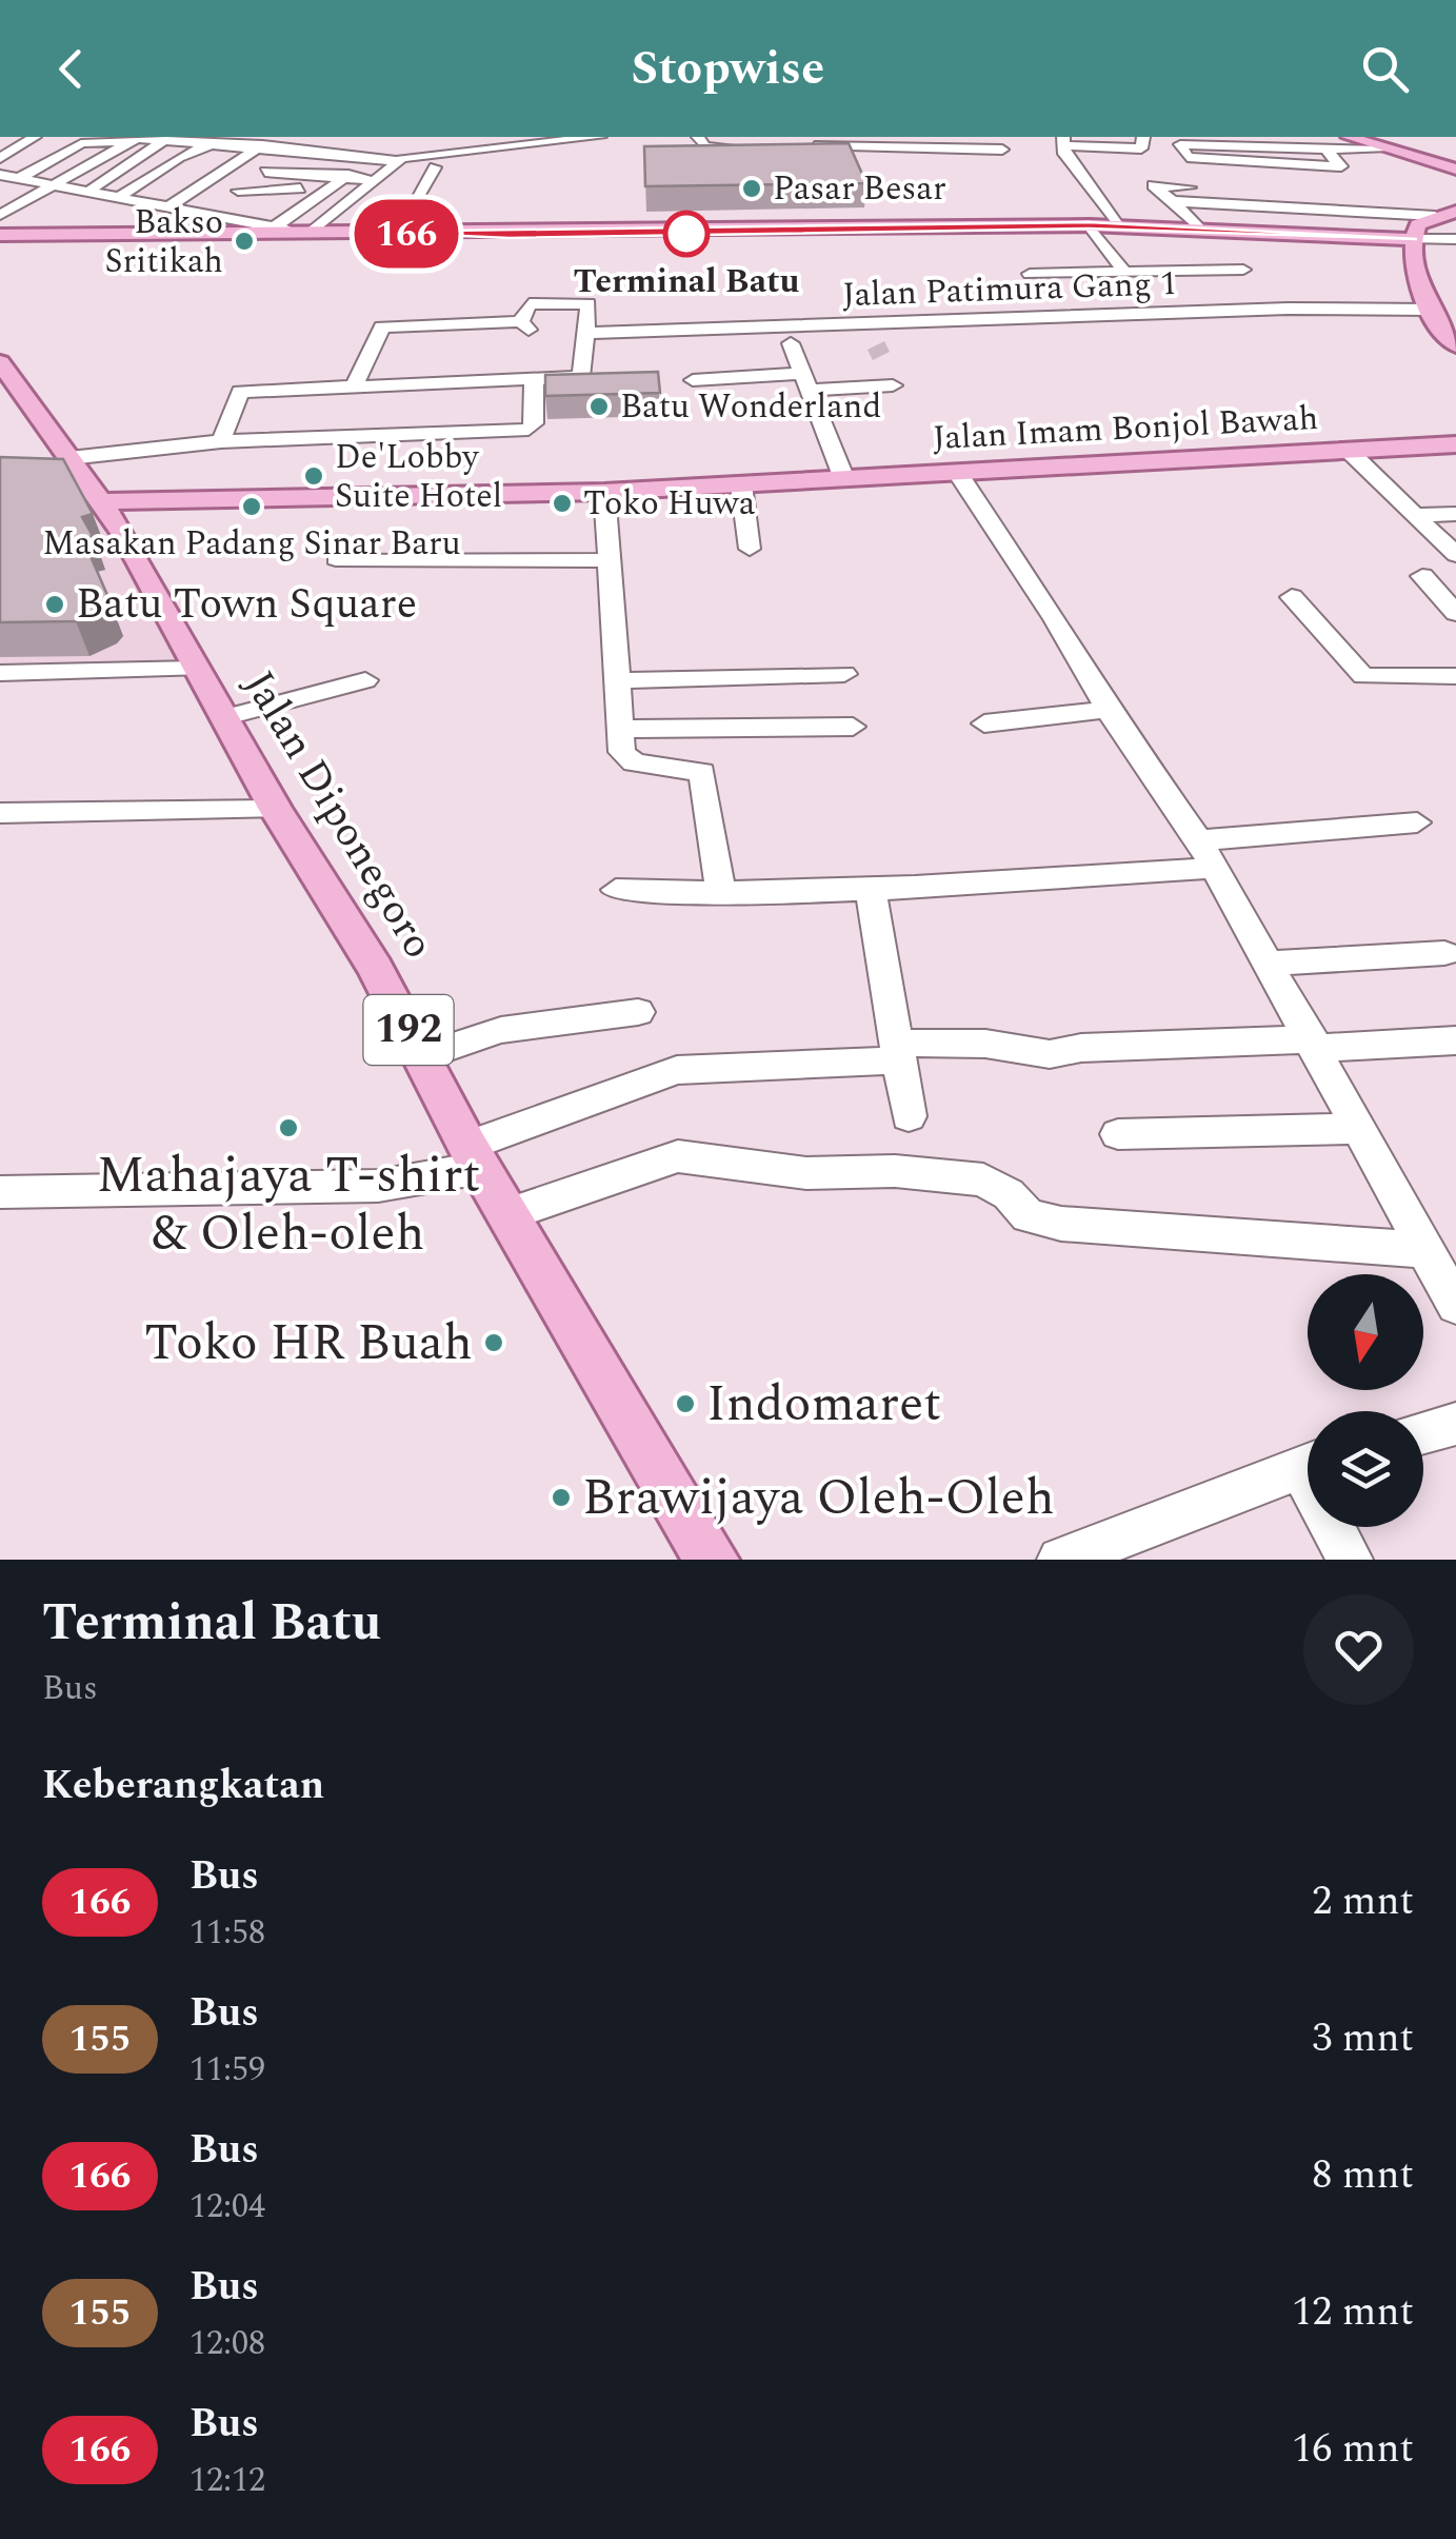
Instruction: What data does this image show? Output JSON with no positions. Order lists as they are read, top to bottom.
{
  "streets": {
    "main road": ["Jalan Imam Bonjol Bawah", "Jalan Diponegoro", "192"],
    "street": ["Jalan Patimura Gang 1"]
  },
  "crossings": [
    ["Jalan Imam Bonjol Bawah", "Jalan Diponegoro"],
    ["Jalan Imam Bonjol Bawah", "192"],
    ["Jalan Diponegoro", "192"]
  ],
  "places": [
    "Pasar Besar",
    "Terminal Batu",
    "Bakso Sritikah",
    "Batu Wonderland",
    "De'Lobby Suite Hotel",
    "Toko Huwa",
    "Masakan Padang Sinar Baru",
    "Batu Town Square",
    "Mahajaya T-shirt & Oleh-oleh",
    "Toko HR Buah",
    "Indomaret",
    "Brawijaya Oleh-Oleh"
  ],
  "lines": ["bus line 166"],
  "north": "bottom",
  "page": {
    "header": "Stopwise",
    "on_map": "166",
    "heading": [
      ["Terminal Batu", "Bus"],
      "Keberangkatan"
    ],
    "list": [
      {
        "mark": "166",
        "name": "Bus",
        "note": "11:58",
        "value": "2 mnt"
      },
      {
        "mark": "155",
        "name": "Bus",
        "note": "11:59",
        "value": "3 mnt"
      },
      {
        "mark": "166",
        "name": "Bus",
        "note": "12:04",
        "value": "8 mnt"
      },
      {
        "mark": "155",
        "name": "Bus",
        "note": "12:08",
        "value": "12 mnt"
      },
      {
        "mark": "166",
        "name": "Bus",
        "note": "12:12",
        "value": "16 mnt"
      }
    ]
  }
}
